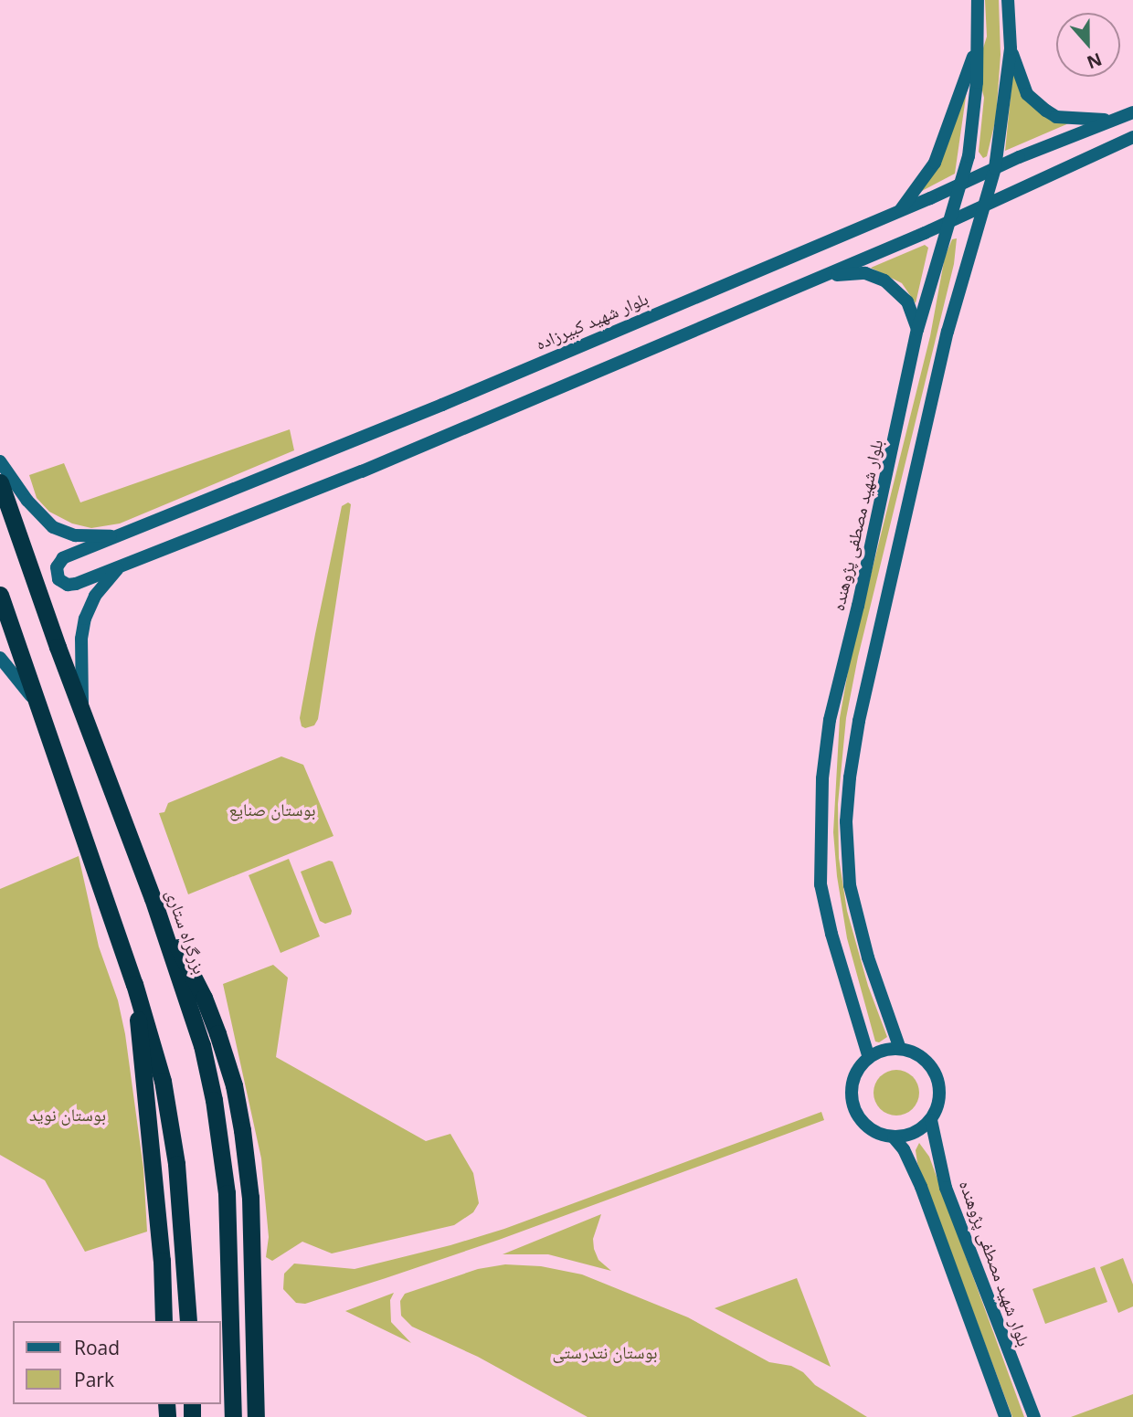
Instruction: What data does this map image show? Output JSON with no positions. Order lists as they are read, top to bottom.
{
  "streets": {
    "highway": ["بزرگراه ستاری"],
    "main road": ["بلوار شهید کبیرزاده", "بلوار شهید مصطفی پژوهنده"]
  },
  "crossings": [
    ["بلوار شهید کبیرزاده", "بلوار شهید مصطفی پژوهنده"]
  ],
  "parks": ["بوستان صنایع", "بوستان نوید", "بوستان نتدرستی"],
  "legend": ["Road", "Park"],
  "north": "bottom"
}
